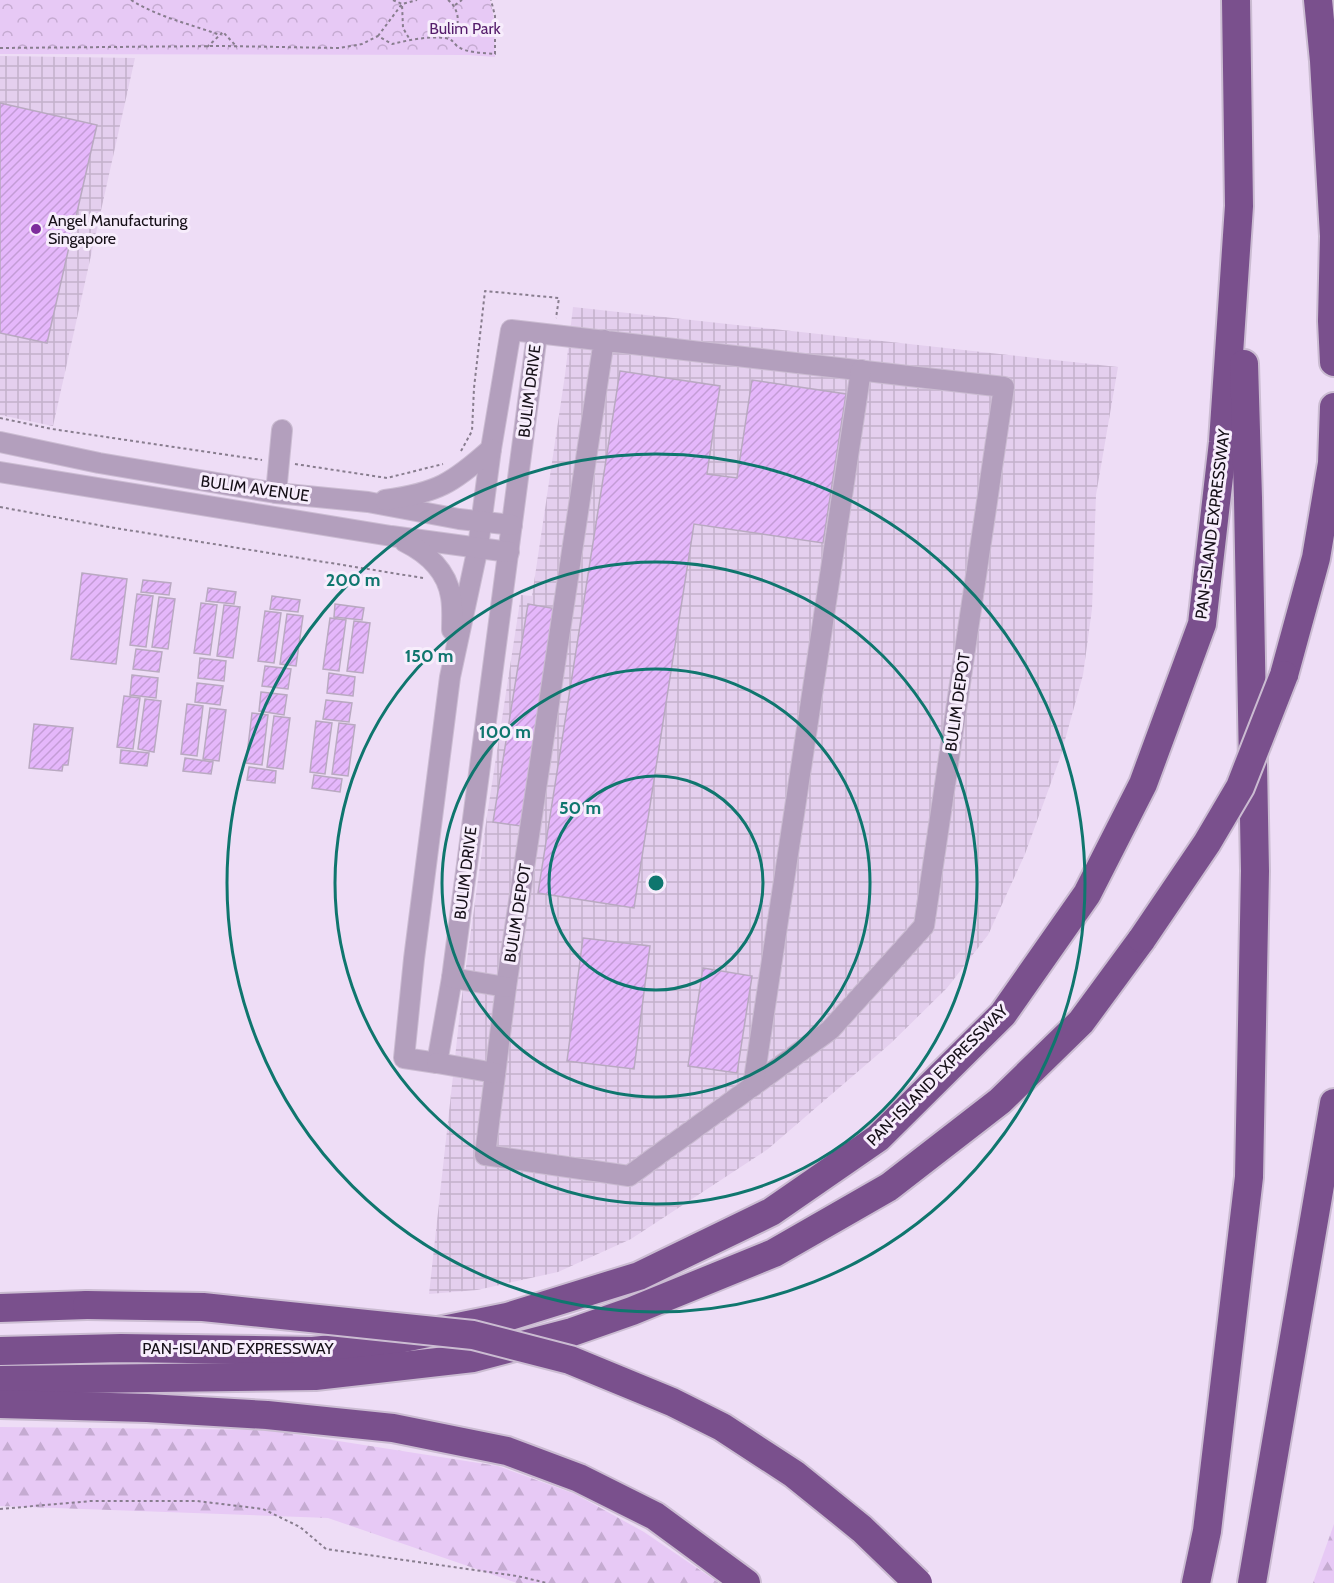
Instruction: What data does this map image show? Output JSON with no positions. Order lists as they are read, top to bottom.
{
  "streets": {
    "highway": ["PAN-ISLAND EXPRESSWAY"],
    "street": ["BULIM DRIVE", "BULIM AVENUE", "BULIM DEPOT"]
  },
  "crossings": [
    ["BULIM DRIVE", "BULIM AVENUE"],
    ["BULIM DRIVE", "BULIM DEPOT"]
  ],
  "parks": ["Bulim Park"],
  "places": ["Angel Manufacturing Singapore"],
  "rings": [
    "200 m",
    "150 m",
    "100 m",
    "50 m"
  ]
}
